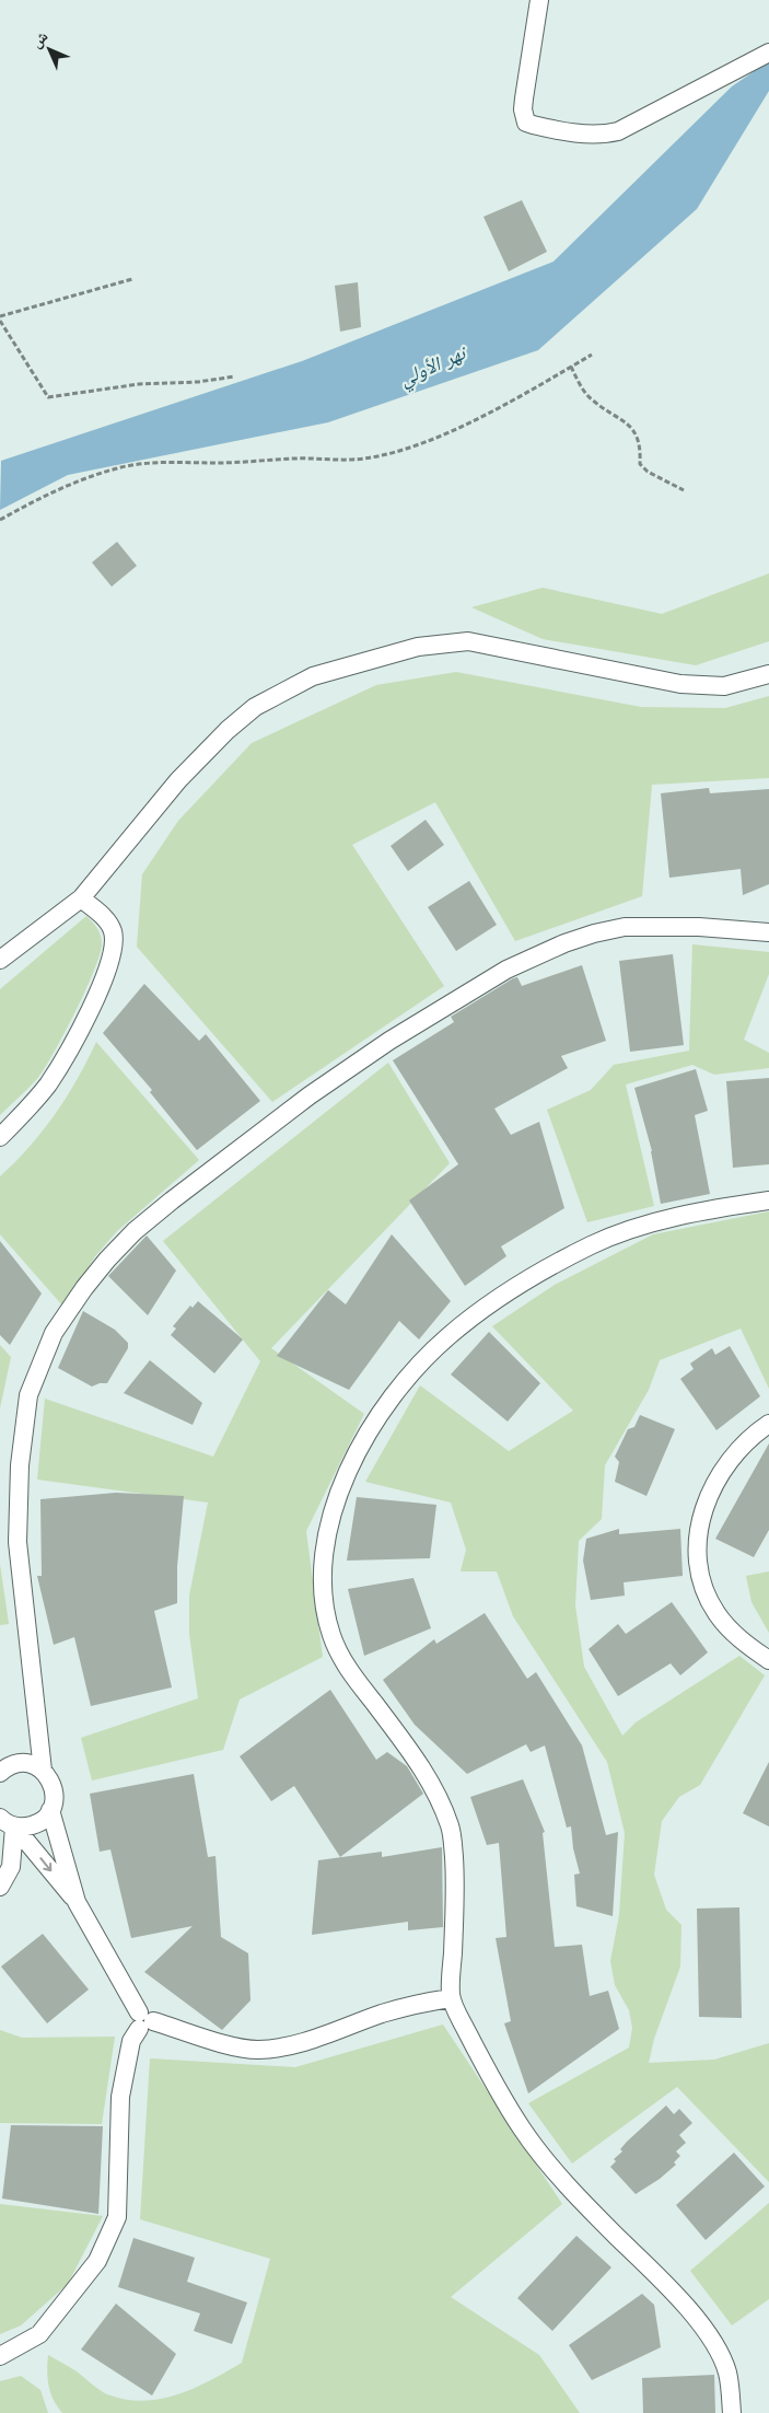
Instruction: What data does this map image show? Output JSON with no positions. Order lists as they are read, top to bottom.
{
  "water": ["نهر الأولي"],
  "north": "top left"
}
